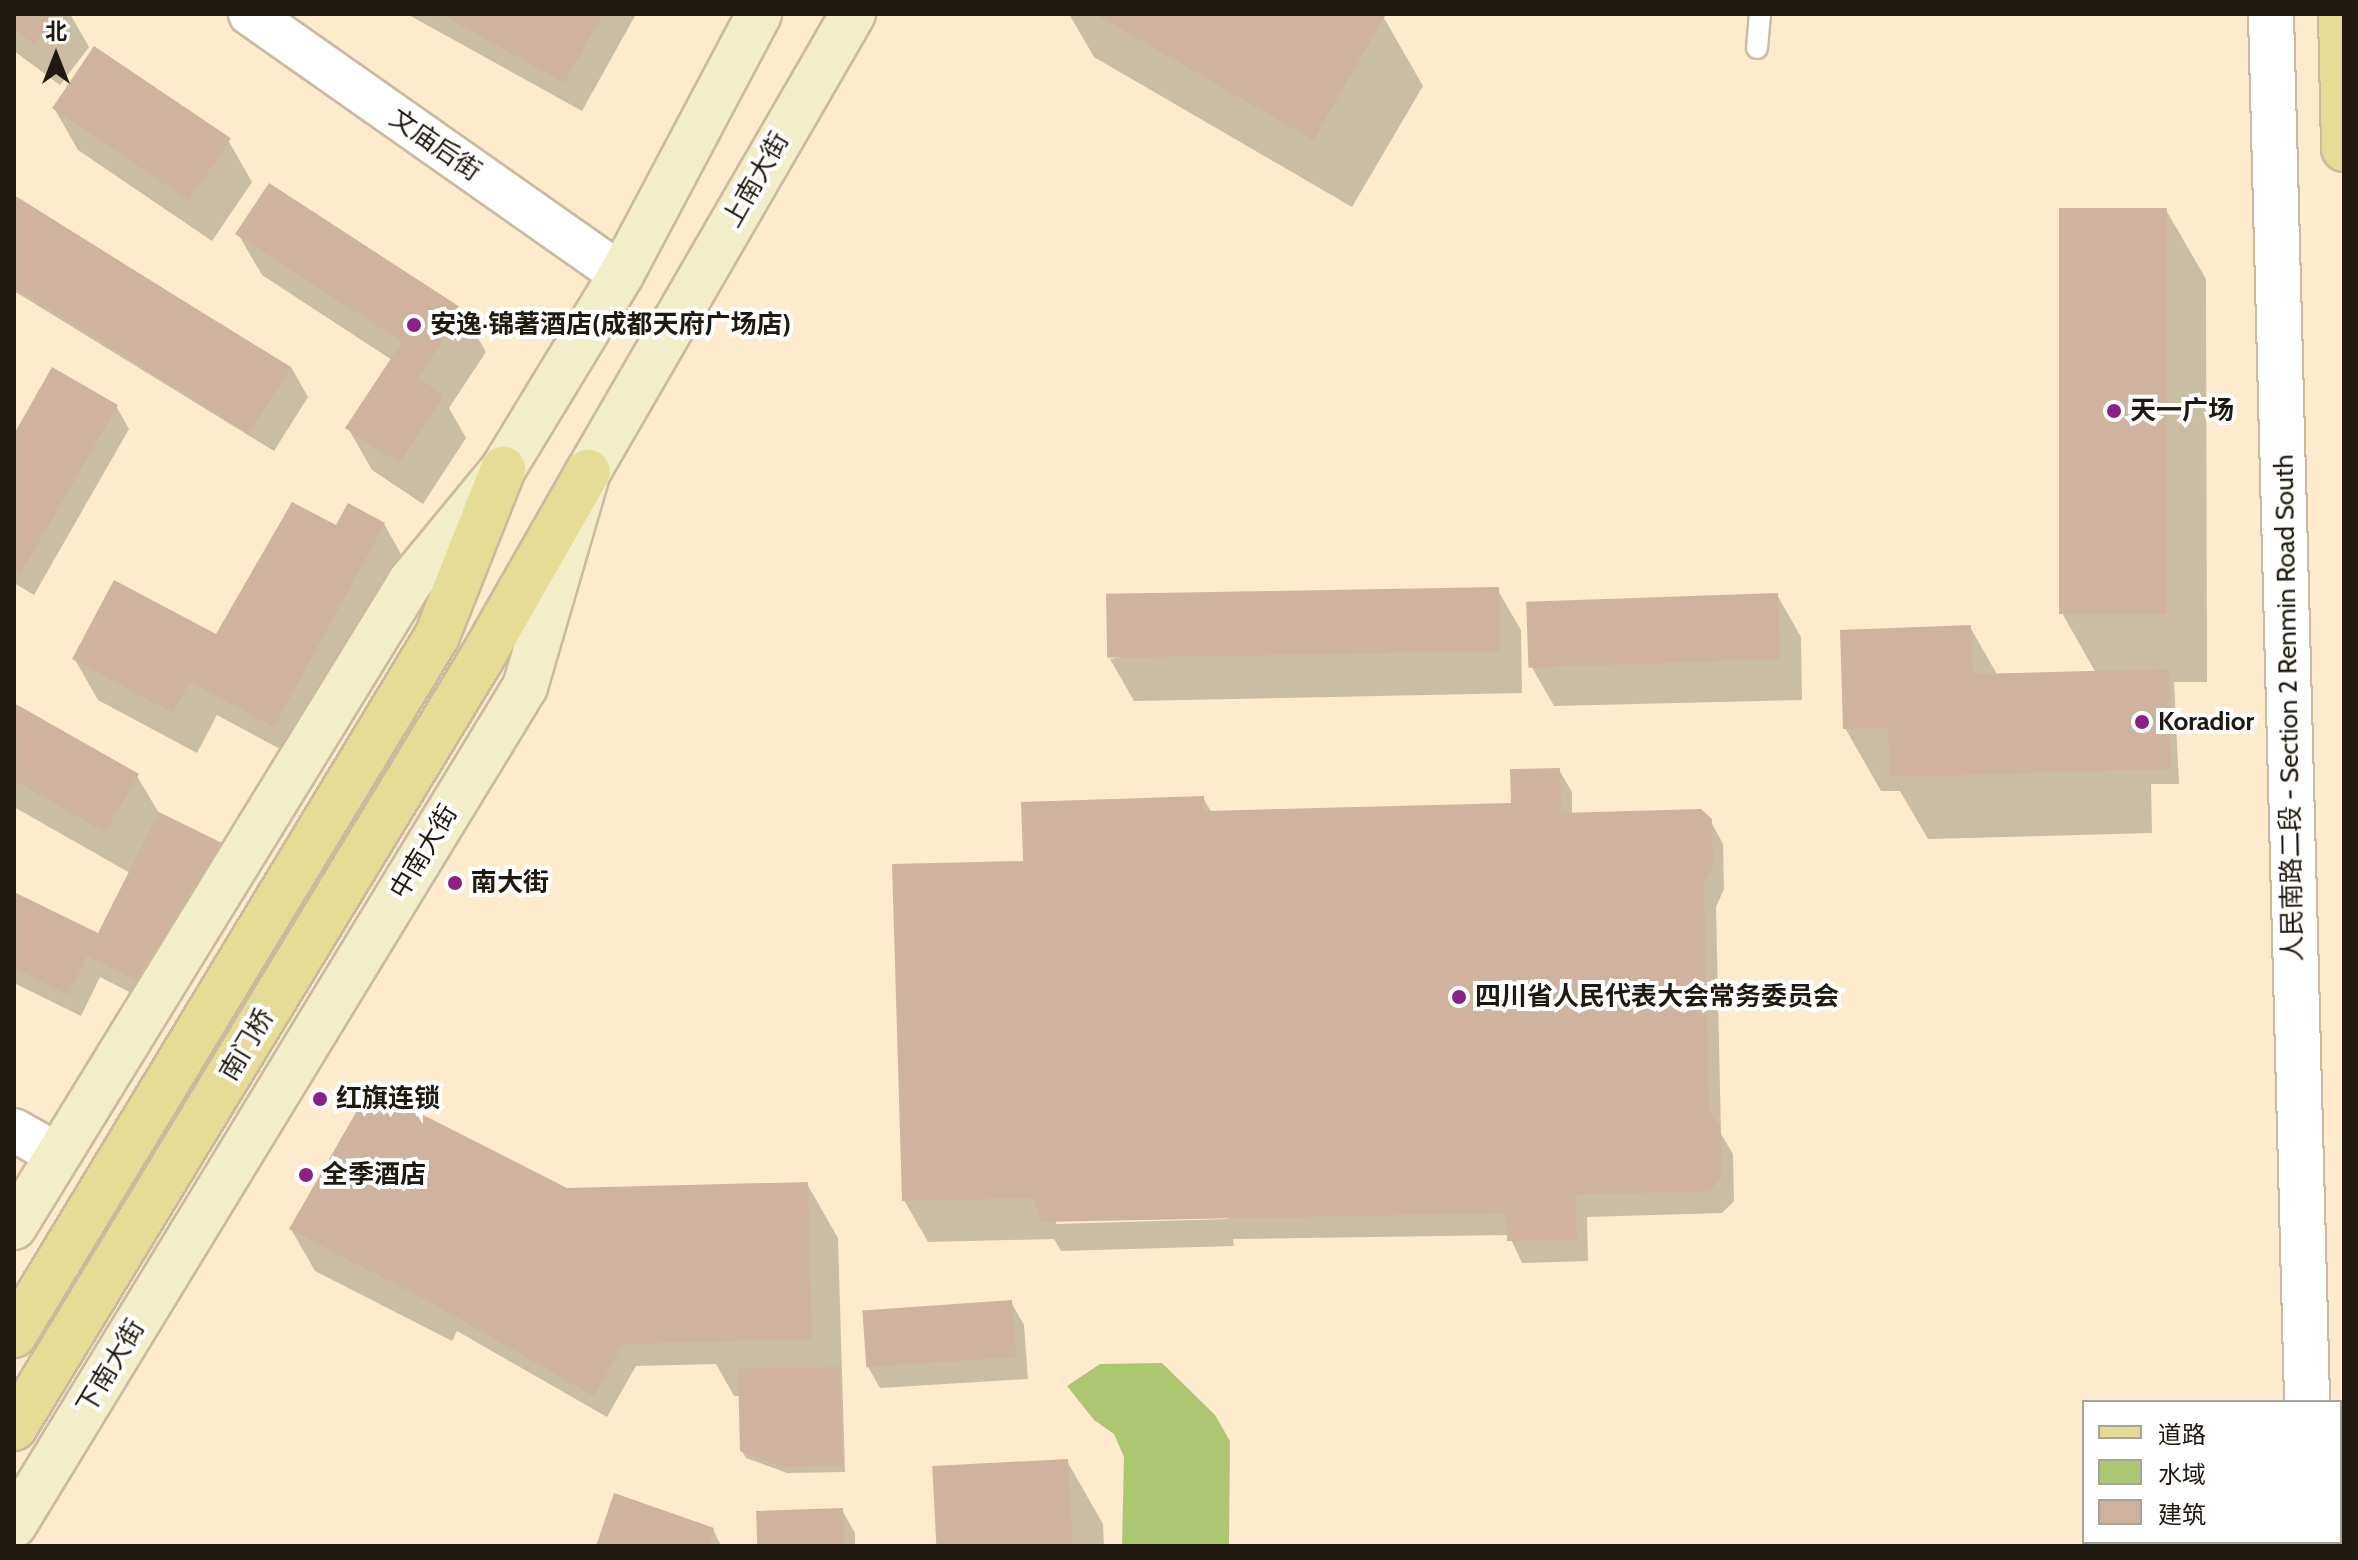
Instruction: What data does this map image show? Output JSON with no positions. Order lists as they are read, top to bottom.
{
  "streets": {
    "main road": [
      "上南大街",
      "中南大街",
      "南门桥",
      "下南大街"
    ],
    "street": ["文庙后街", "人民南路二段 - Section 2 Renmin Road South"]
  },
  "crossings": [
    ["上南大街", "中南大街"],
    ["中南大街", "南门桥"],
    ["中南大街", "下南大街"]
  ],
  "places": [
    "安逸·锦著酒店(成都天府广场店)",
    "天一广场",
    "Koradior",
    "南大街",
    "四川省人民代表大会常务委员会",
    "红旗连锁",
    "全季酒店"
  ],
  "legend": ["道路", "水域", "建筑"],
  "north": "top"
}
